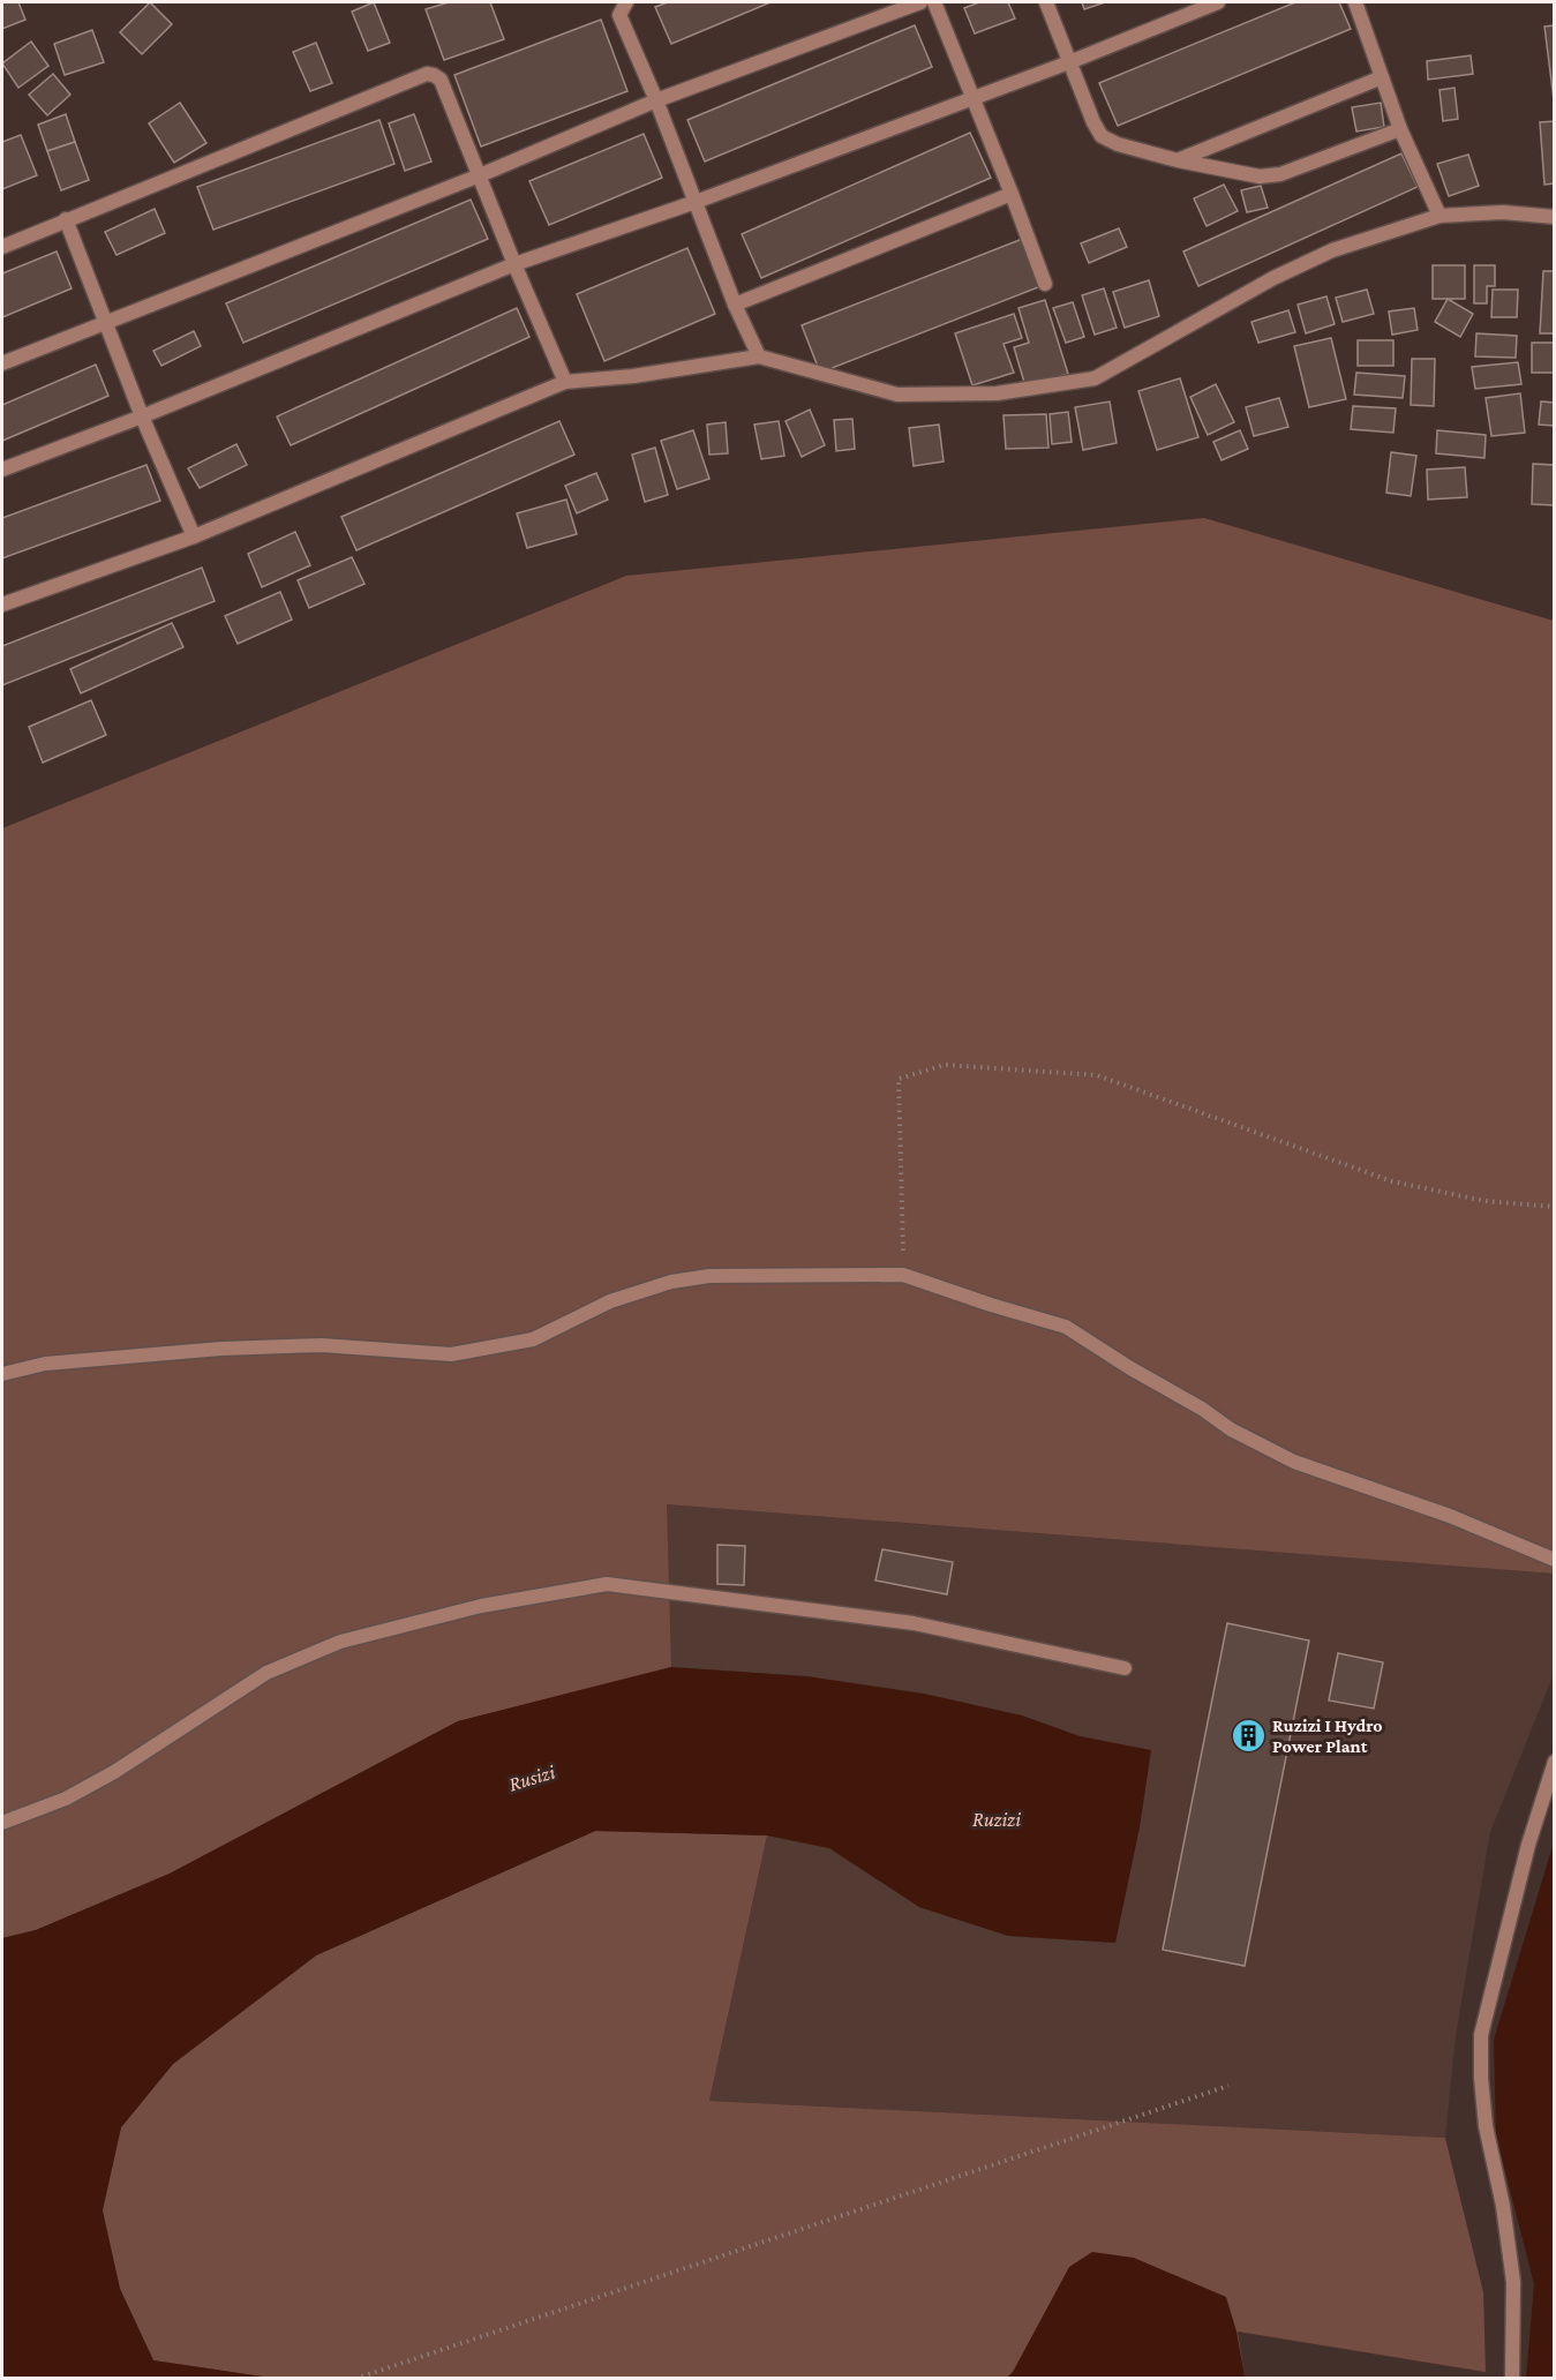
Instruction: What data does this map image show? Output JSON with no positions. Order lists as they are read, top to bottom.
{
  "water": ["Rusizi", "Ruzizi"],
  "places": {
    "building": ["Ruzizi I Hydro Power Plant"]
  }
}
